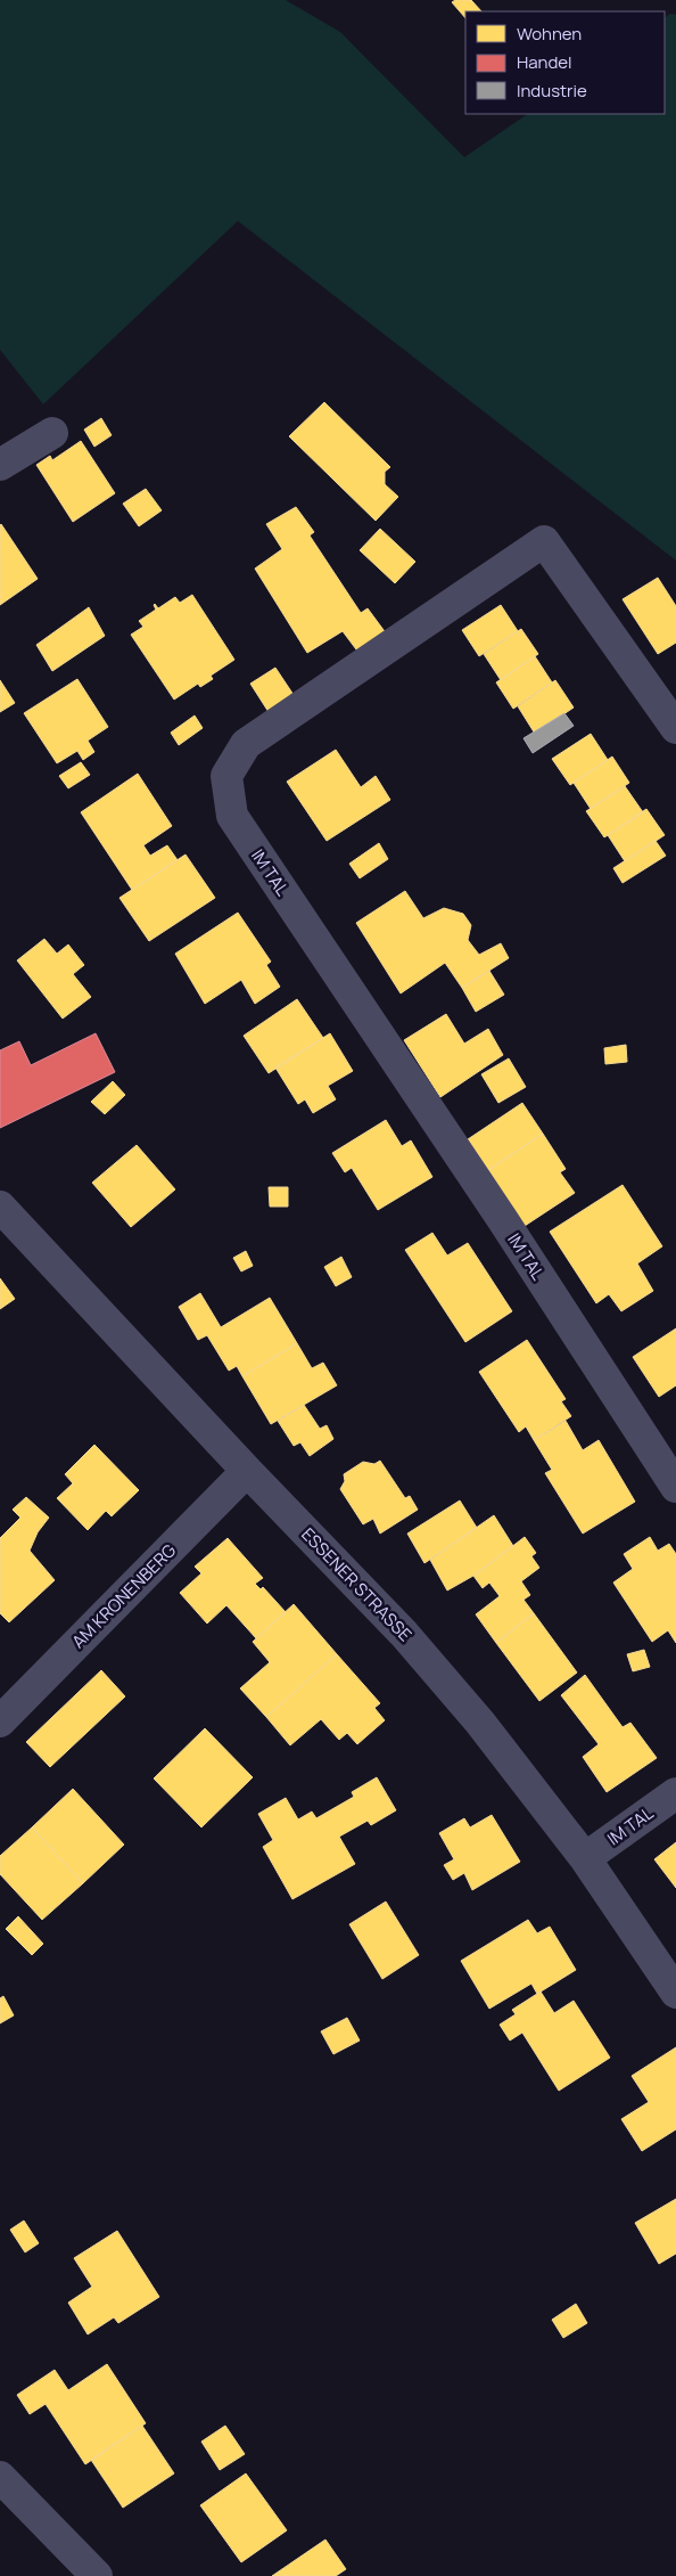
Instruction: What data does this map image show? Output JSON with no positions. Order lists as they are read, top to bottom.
{
  "streets": {
    "street": ["IM TAL", "ESSENER STRASSE", "AM KRONENBERG"]
  },
  "crossings": [
    ["IM TAL", "ESSENER STRASSE"],
    ["ESSENER STRASSE", "AM KRONENBERG"]
  ],
  "legend": ["Wohnen", "Handel", "Industrie"]
}
